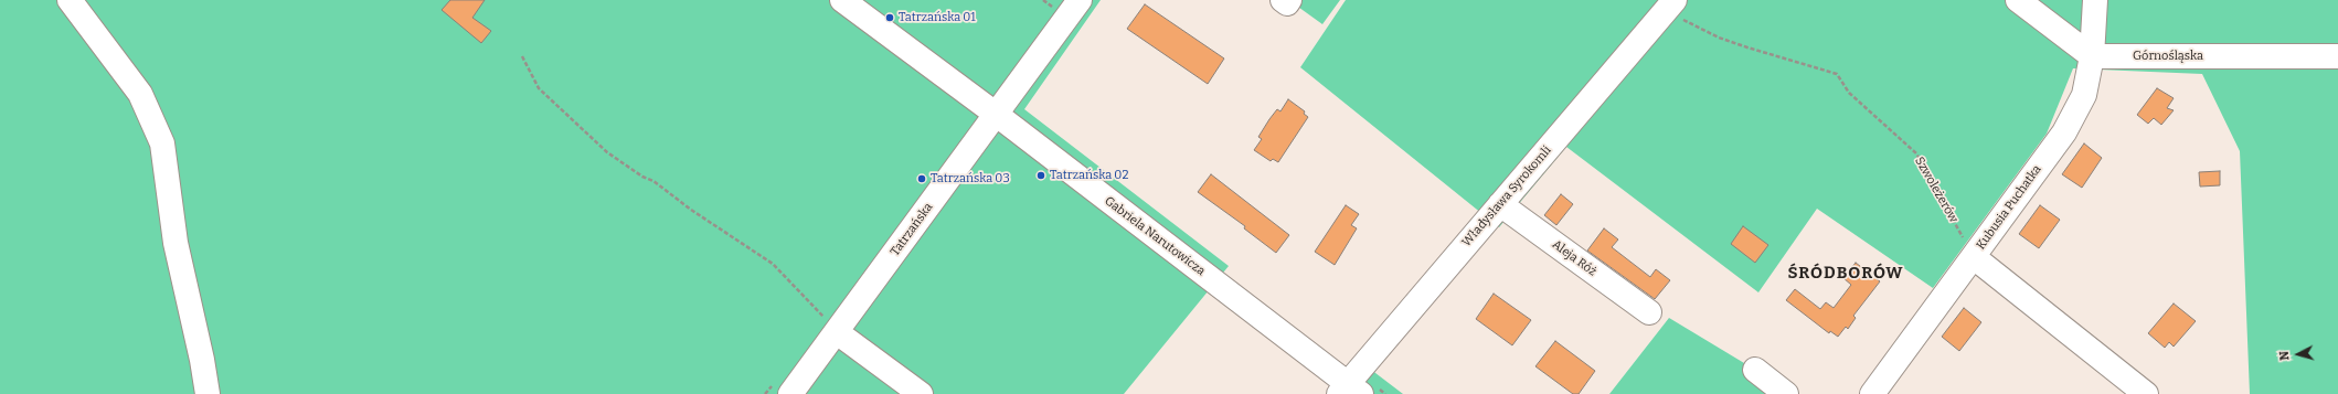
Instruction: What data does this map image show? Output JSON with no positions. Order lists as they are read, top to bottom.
{
  "streets": {
    "street": [
      "Górnośląska",
      "Władysława Syrokomli",
      "Kubusia Puchatka",
      "Tatrzańska",
      "Gabriela Narutowicza",
      "Aleja Róż"
    ],
    "path": ["Szwoleżerów"]
  },
  "crossings": [
    ["Górnośląska", "Kubusia Puchatka"],
    ["Szwoleżerów", "Władysława Syrokomli"],
    ["Szwoleżerów", "Kubusia Puchatka"],
    ["Władysława Syrokomli", "Gabriela Narutowicza"],
    ["Władysława Syrokomli", "Aleja Róż"],
    ["Tatrzańska", "Gabriela Narutowicza"]
  ],
  "districts": ["ŚRÓDBORÓW"],
  "places": ["Tatrzańska 01", "Tatrzańska 02", "Tatrzańska 03"],
  "north": "left"
}
